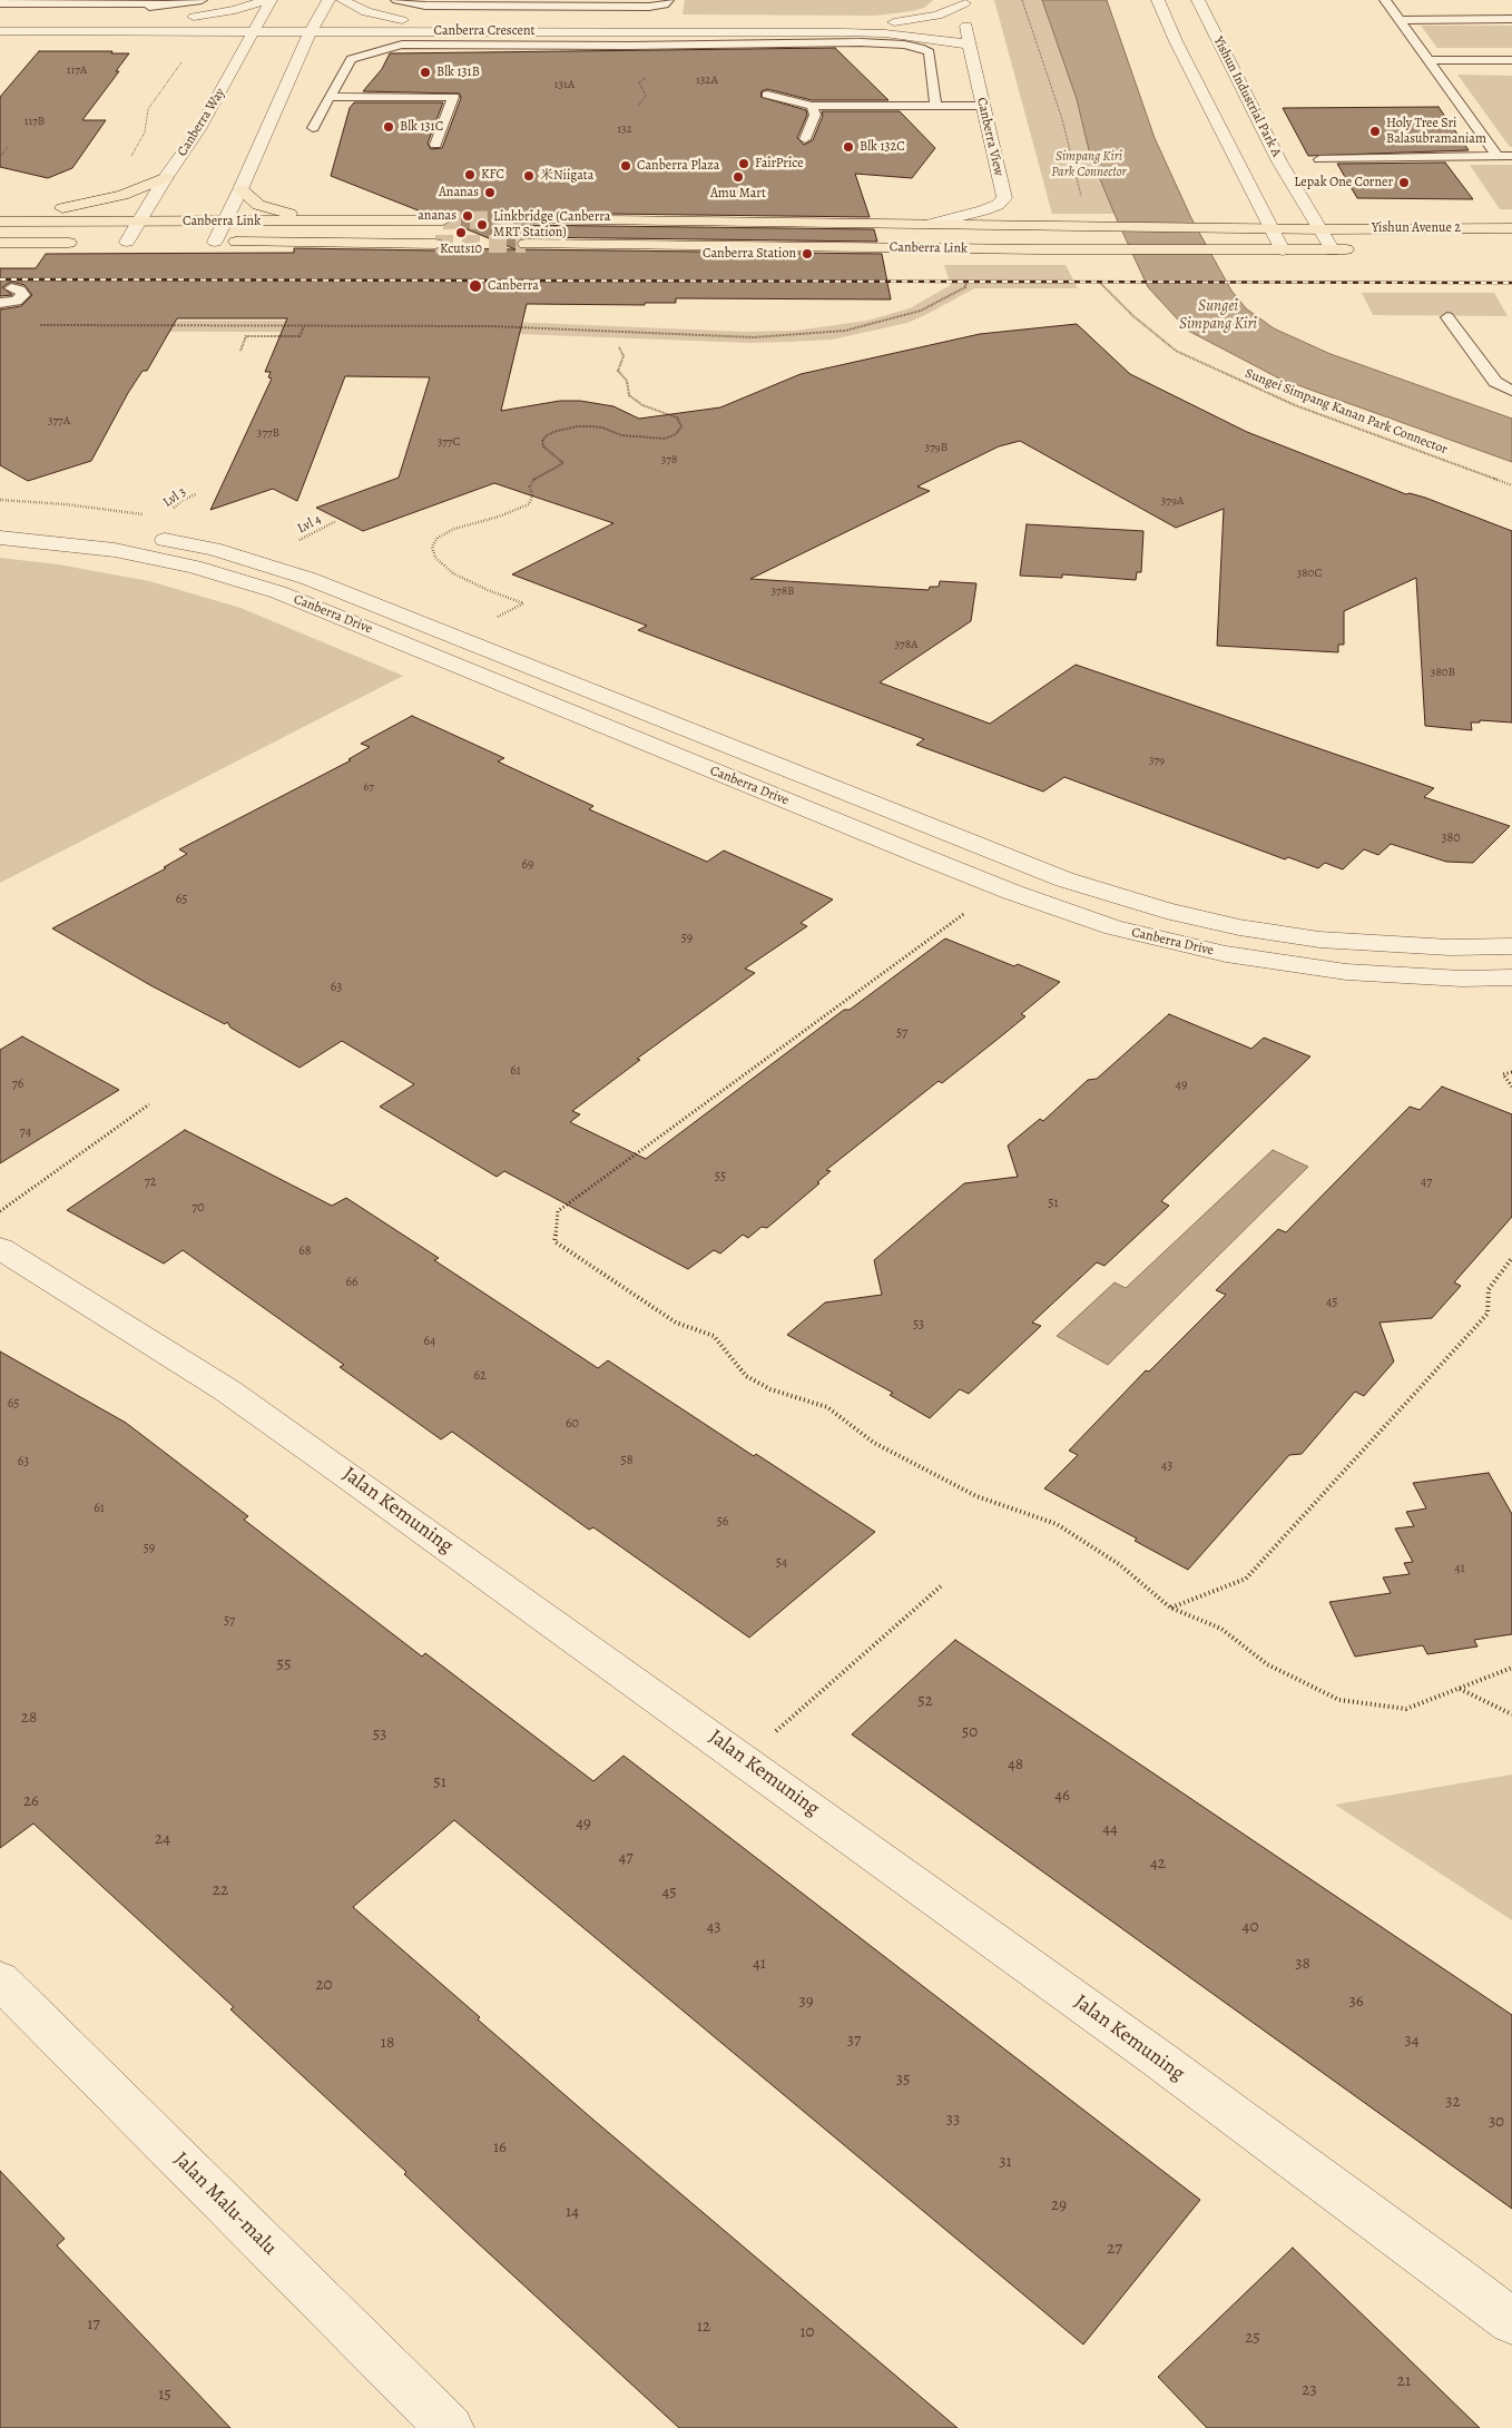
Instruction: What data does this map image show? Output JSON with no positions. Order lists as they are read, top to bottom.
{
  "streets": {
    "main road": ["Canberra Link", "Yishun Avenue 2"],
    "street": [
      "Canberra Crescent",
      "Yishun Industrial Park A",
      "Canberra Way",
      "Canberra View",
      "Canberra Drive",
      "Jalan Kemuning",
      "Jalan Malu-malu"
    ],
    "path": ["Sungei Simpang Kanan Park Connector", "Lvl 3", "Lvl 4"]
  },
  "crossings": [
    ["Canberra Crescent", "Canberra Way"],
    ["Canberra Crescent", "Canberra View"],
    ["Yishun Industrial Park A", "Canberra Link"],
    ["Yishun Industrial Park A", "Yishun Avenue 2"],
    ["Canberra Way", "Canberra Link"],
    ["Canberra View", "Canberra Link"],
    ["Canberra Link", "Yishun Avenue 2"]
  ],
  "water": ["Sungei Simpang Kiri"],
  "parks": ["Simpang Kiri Park Connector"],
  "places": [
    "Blk 131B",
    "Blk 131C",
    "Holy Tree Sri Balasubramaniam",
    "Blk 132C",
    "FairPrice",
    "Canberra Plaza",
    "KFC",
    "米Niigata",
    "Amu Mart",
    "Lepak One Corner",
    "Ananas",
    "ananas",
    "Linkbridge (Canberra MRT Station)",
    "Kcuts10",
    "Canberra Station",
    "Canberra"
  ],
  "house_numbers": [
    "117A",
    "132A",
    "131A",
    "117B",
    "132",
    "377A",
    "377B",
    "377C",
    "379B",
    "378",
    "379A",
    "380C",
    "378B",
    "378A",
    "380B",
    "379",
    "67",
    "380",
    "69",
    "65",
    "59",
    "63",
    "57",
    "61",
    "76",
    "49",
    "74",
    "55",
    "72",
    "47",
    "51",
    "70",
    "68",
    "66",
    "45",
    "53",
    "64",
    "62",
    "65",
    "60",
    "58",
    "63",
    "43",
    "61",
    "56",
    "59",
    "54",
    "41",
    "57",
    "55",
    "52",
    "28",
    "50",
    "53",
    "48",
    "51",
    "46",
    "26",
    "49",
    "44",
    "24",
    "47",
    "42",
    "22",
    "45",
    "43",
    "40",
    "41",
    "38",
    "20",
    "39",
    "36",
    "37",
    "34",
    "18",
    "35",
    "32",
    "33",
    "30",
    "16",
    "31",
    "29",
    "14",
    "27",
    "17",
    "12",
    "10",
    "25",
    "21",
    "23",
    "15"
  ]
}
